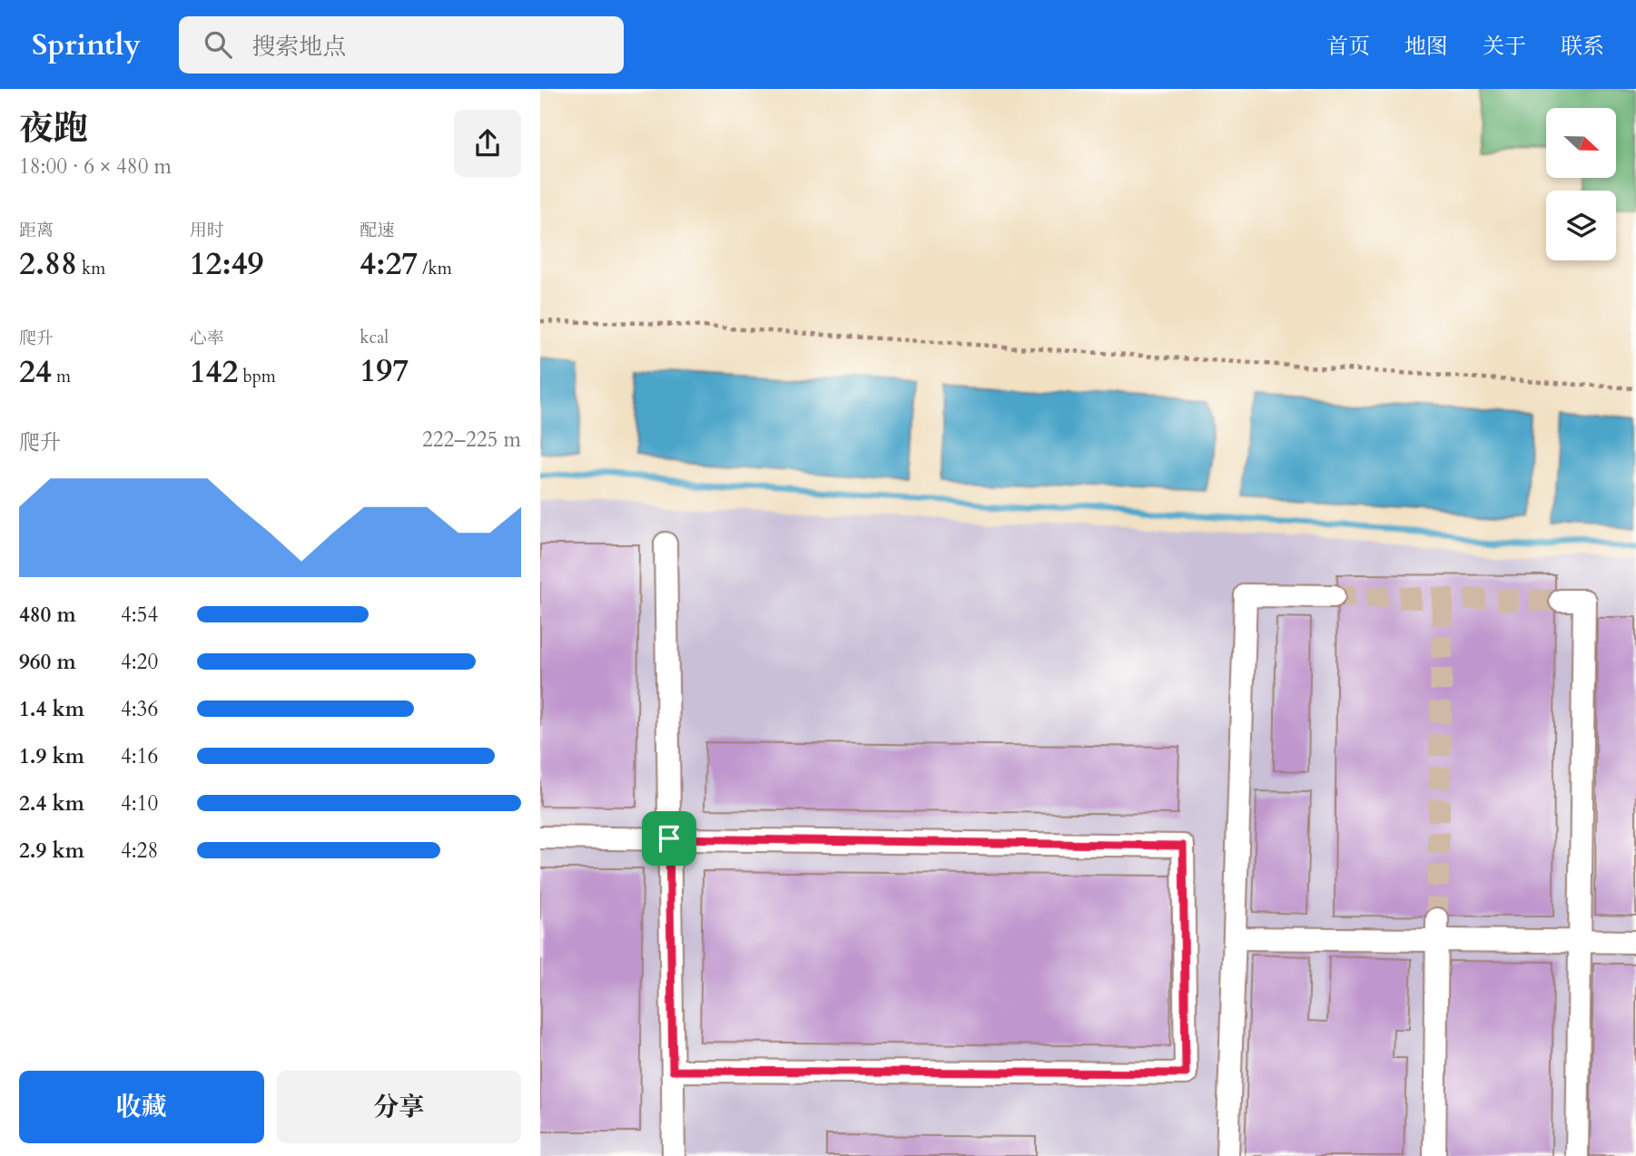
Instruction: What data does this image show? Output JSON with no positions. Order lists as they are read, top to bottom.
{
  "north": "right",
  "page": {
    "header": "Sprintly",
    "search": "搜索地点",
    "nav": [
      "首页",
      "地图",
      "关于",
      "联系"
    ],
    "heading": ["夜跑", "18:00 · 6 × 480 m"],
    "stats": [
      ["距离", "2.88 km"],
      ["用时", "12:49"],
      ["配速", "4:27 /km"],
      ["爬升", "24 m"],
      ["心率", "142 bpm"],
      ["kcal", "197"]
    ],
    "chart": ["爬升", "222–225 m"],
    "list": [
      {
        "name": "480 m",
        "note": "4:54"
      },
      {
        "name": "960 m",
        "note": "4:20"
      },
      {
        "name": "1.4 km",
        "note": "4:36"
      },
      {
        "name": "1.9 km",
        "note": "4:16"
      },
      {
        "name": "2.4 km",
        "note": "4:10"
      },
      {
        "name": "2.9 km",
        "note": "4:28"
      }
    ],
    "buttons": ["收藏", "分享"]
  }
}
